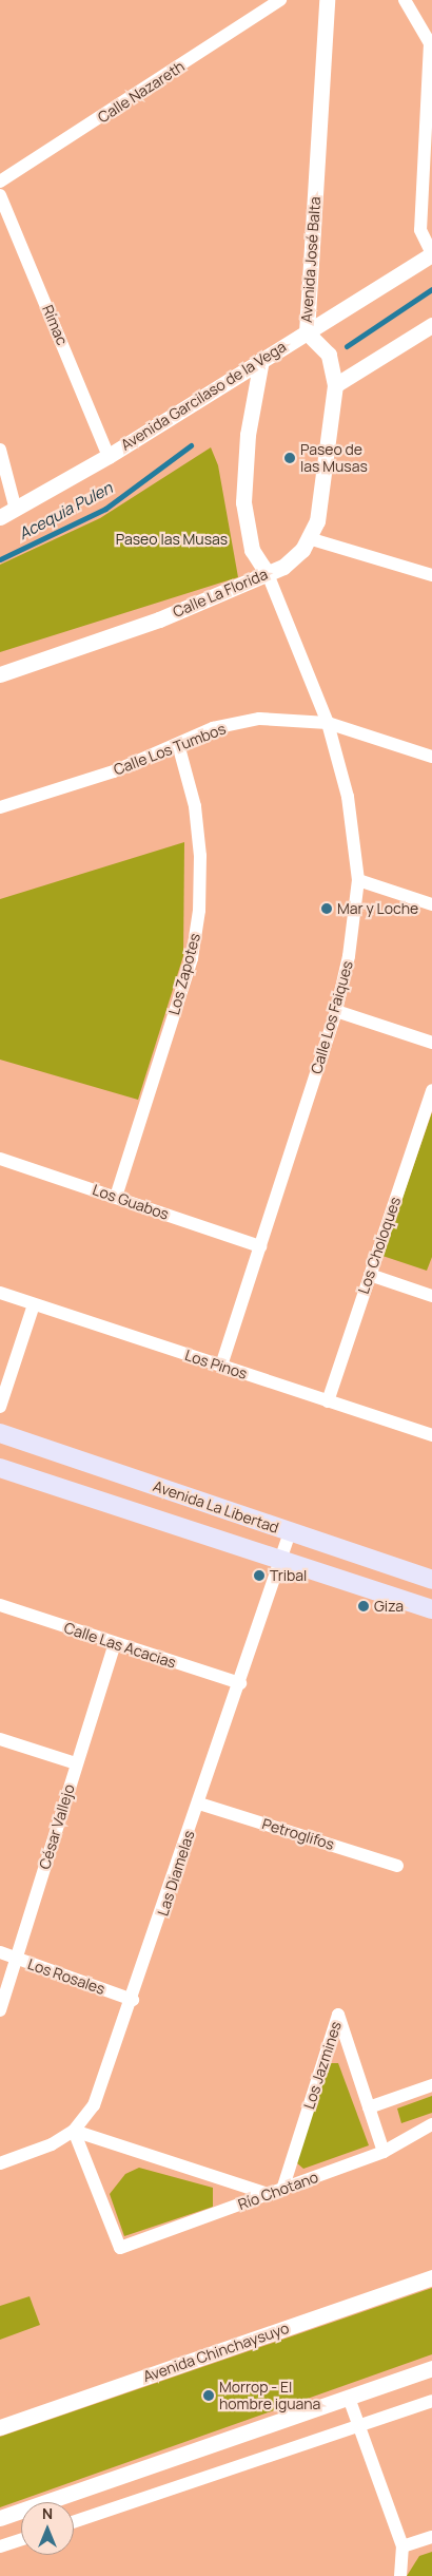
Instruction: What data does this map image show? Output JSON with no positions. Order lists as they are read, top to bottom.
{
  "streets": {
    "main road": ["Avenida La Libertad"],
    "street": [
      "Calle Nazareth",
      "Avenida José Balta",
      "Rímac",
      "Avenida Garcilaso de la Vega",
      "Calle La Florida",
      "Calle Los Tumbos",
      "Los Zapotes",
      "Calle Los Faiques",
      "Los Guabos",
      "Los Choloques",
      "Los Pinos",
      "Calle Las Acacias",
      "César Vallejo",
      "Petroglifos",
      "Las Diamelas",
      "Los Rosales",
      "Los Jazmines",
      "Río Chotano",
      "Avenida Chinchaysuyo"
    ]
  },
  "crossings": [
    ["Avenida José Balta", "Avenida Garcilaso de la Vega"],
    ["Avenida José Balta", "Calle La Florida"],
    ["Rímac", "Avenida Garcilaso de la Vega"],
    ["Calle La Florida", "Calle Los Faiques"],
    ["Calle Los Tumbos", "Los Zapotes"],
    ["Calle Los Tumbos", "Calle Los Faiques"],
    ["Los Zapotes", "Los Guabos"],
    ["Calle Los Faiques", "Los Guabos"],
    ["Calle Los Faiques", "Los Pinos"],
    ["Los Choloques", "Los Pinos"],
    ["Avenida La Libertad", "Las Diamelas"],
    ["Calle Las Acacias", "César Vallejo"],
    ["Calle Las Acacias", "Las Diamelas"],
    ["César Vallejo", "Los Rosales"],
    ["Petroglifos", "Las Diamelas"],
    ["Las Diamelas", "Los Rosales"],
    ["Las Diamelas", "Río Chotano"],
    ["Los Jazmines", "Río Chotano"]
  ],
  "water": ["Acequia Pulen"],
  "parks": ["Paseo las Musas"],
  "places": [
    "Paseo de las Musas",
    "Mar y Loche",
    "Tribal",
    "Giza",
    "Morrop - El hombre iguana"
  ],
  "north": "top"
}
